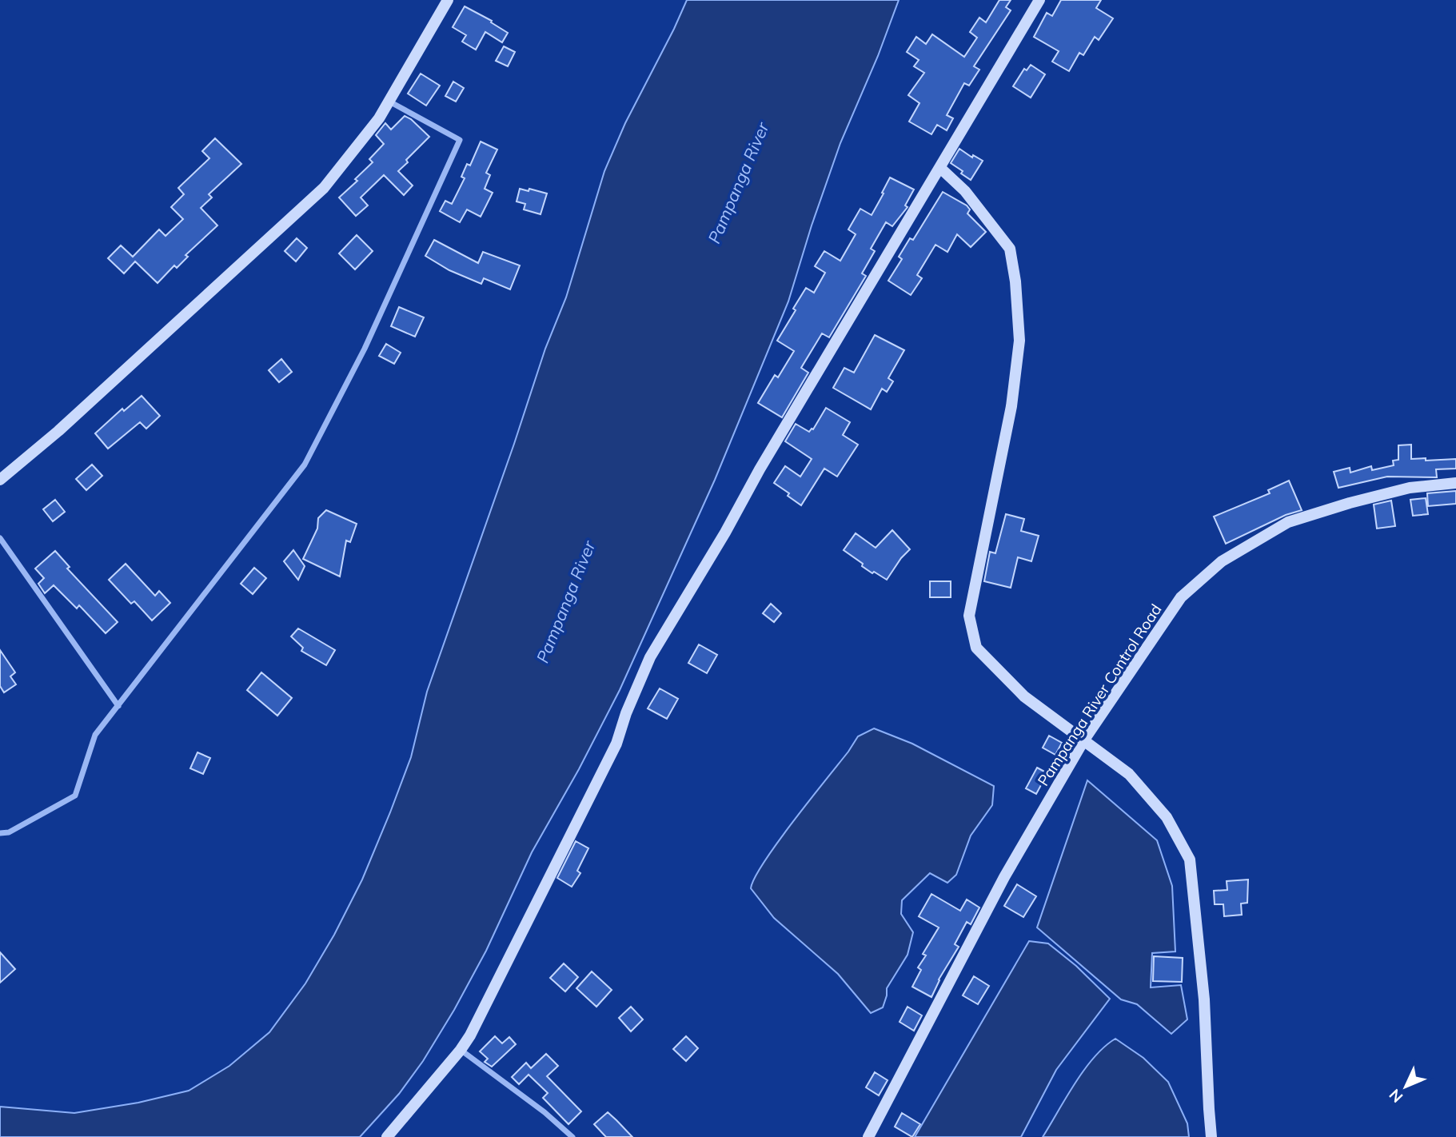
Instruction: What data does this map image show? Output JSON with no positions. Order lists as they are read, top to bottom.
{
  "streets": {
    "street": ["Pampanga River Control Road"]
  },
  "water": ["Pampanga River"],
  "north": "bottom left"
}
